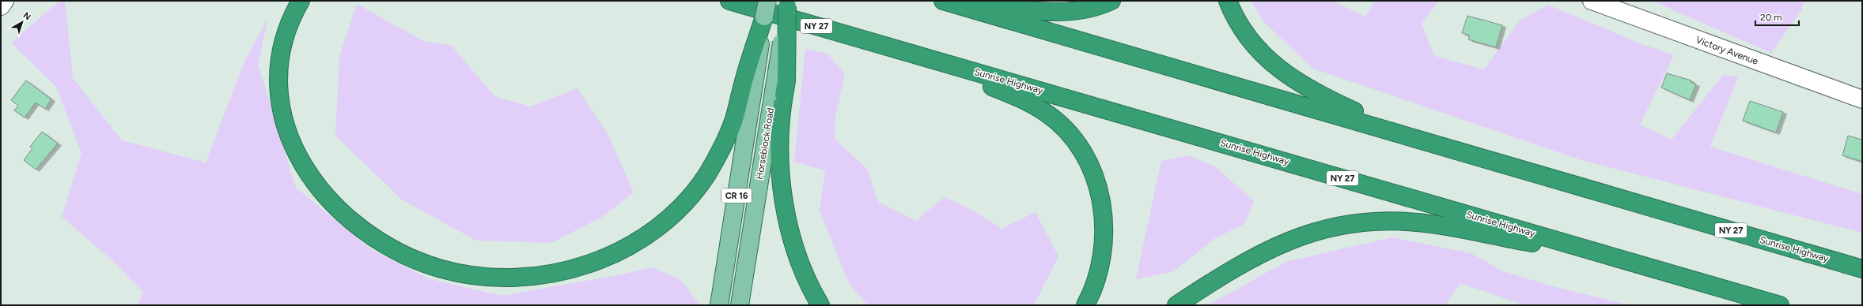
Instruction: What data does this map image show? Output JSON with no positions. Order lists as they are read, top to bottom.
{
  "streets": {
    "highway": ["NY 27", "Sunrise Highway"],
    "main road": ["Horseblock Road", "CR 16"],
    "street": ["Victory Avenue"]
  },
  "scale_bar": "20 m",
  "north": "top right"
}
